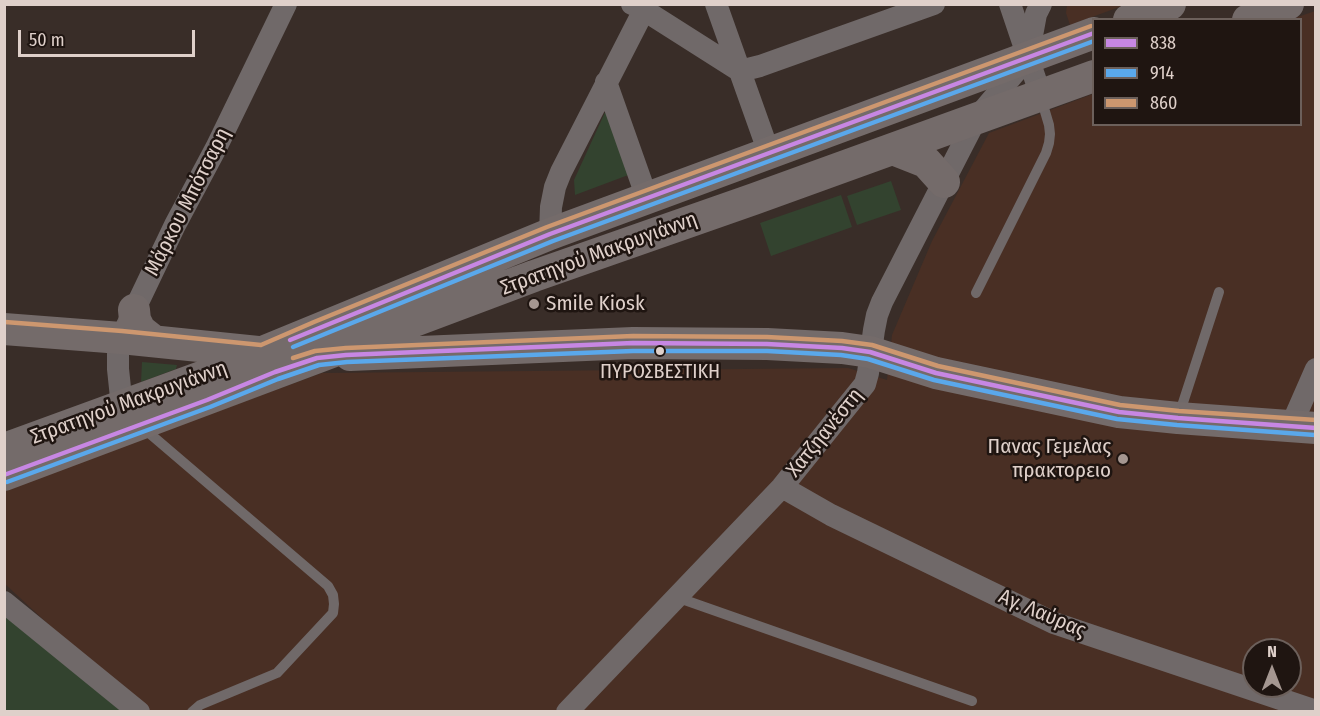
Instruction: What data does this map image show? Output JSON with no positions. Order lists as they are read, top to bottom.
{
  "streets": {
    "street": [
      "Μάρκου Μπότσαρη",
      "Στρατηγού Μακρυγιάννη",
      "Χατζηανέστη",
      "Αγ. Λαύρας"
    ]
  },
  "crossings": [
    ["Μάρκου Μπότσαρη", "Στρατηγού Μακρυγιάννη"],
    ["Στρατηγού Μακρυγιάννη", "Χατζηανέστη"],
    ["Χατζηανέστη", "Αγ. Λαύρας"]
  ],
  "places": ["Smile Kiosk", "ΠΥΡΟΣΒΕΣΤΙΚΗ", "Πανας Γεμελας πρακτορειο"],
  "lines": ["transit line 860", "transit line 838", "transit line 914"],
  "legend": ["838", "914", "860"],
  "scale_bar": "50 m",
  "north": "top"
}
